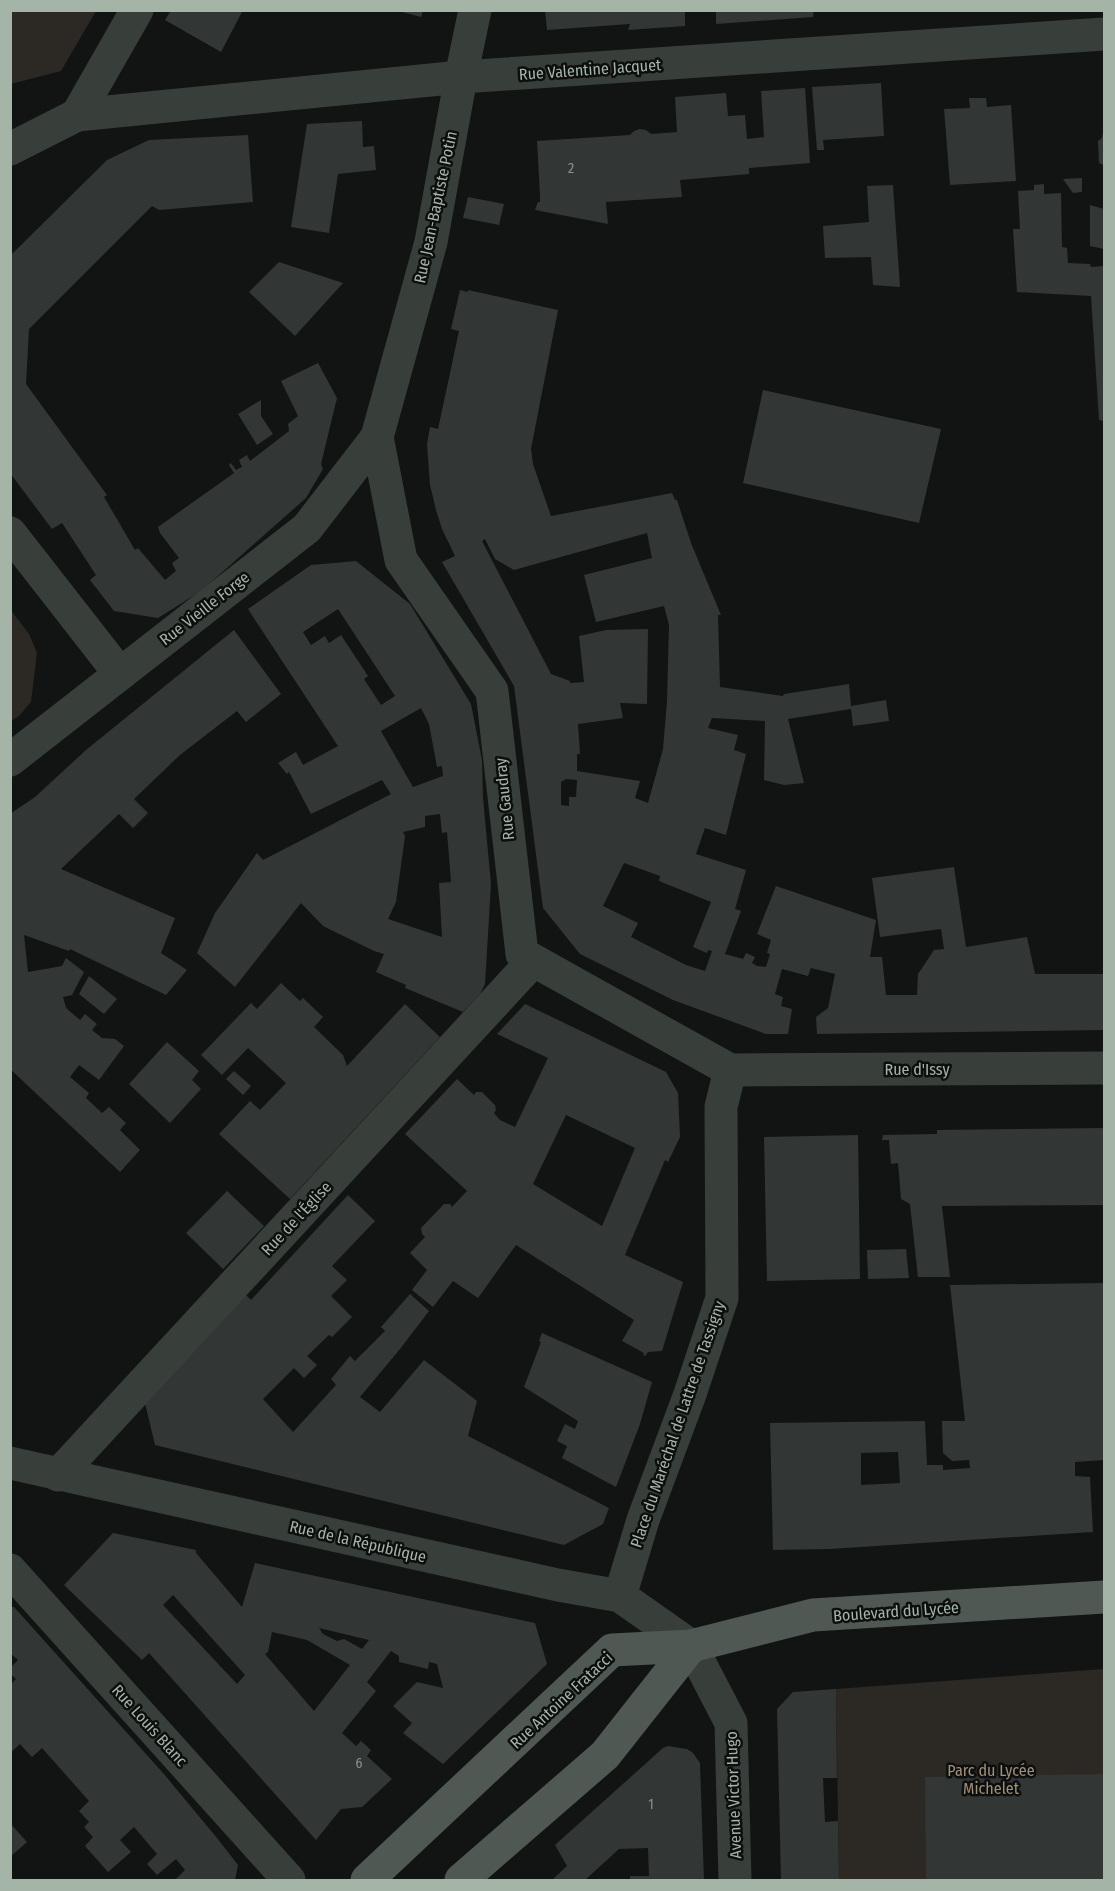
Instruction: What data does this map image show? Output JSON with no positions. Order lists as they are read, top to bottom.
{
  "streets": {
    "main road": ["Boulevard du Lycée", "Rue Antoine Fratacci"],
    "street": [
      "Rue Valentine Jacquet",
      "Rue Jean-Baptiste Potin",
      "Rue Vieille Forge",
      "Rue Gaudray",
      "Rue d'Issy",
      "Rue de l'Église",
      "Place du Maréchal de Lattre de Tassigny",
      "Rue de la République",
      "Rue Louis Blanc",
      "Avenue Victor Hugo"
    ]
  },
  "crossings": [
    ["Rue Valentine Jacquet", "Rue Jean-Baptiste Potin"],
    ["Rue Jean-Baptiste Potin", "Rue Vieille Forge"],
    ["Rue Jean-Baptiste Potin", "Rue Gaudray"],
    ["Rue Vieille Forge", "Rue Gaudray"],
    ["Rue Gaudray", "Rue de l'Église"],
    ["Rue d'Issy", "Place du Maréchal de Lattre de Tassigny"],
    ["Rue de l'Église", "Rue de la République"],
    ["Place du Maréchal de Lattre de Tassigny", "Rue de la République"],
    ["Rue de la République", "Boulevard du Lycée"],
    ["Rue de la République", "Rue Antoine Fratacci"],
    ["Rue de la République", "Avenue Victor Hugo"],
    ["Boulevard du Lycée", "Rue Antoine Fratacci"],
    ["Boulevard du Lycée", "Avenue Victor Hugo"],
    ["Rue Antoine Fratacci", "Avenue Victor Hugo"]
  ],
  "parks": ["Parc du Lycée Michelet"],
  "house_numbers": ["2", "6", "1"]
}
